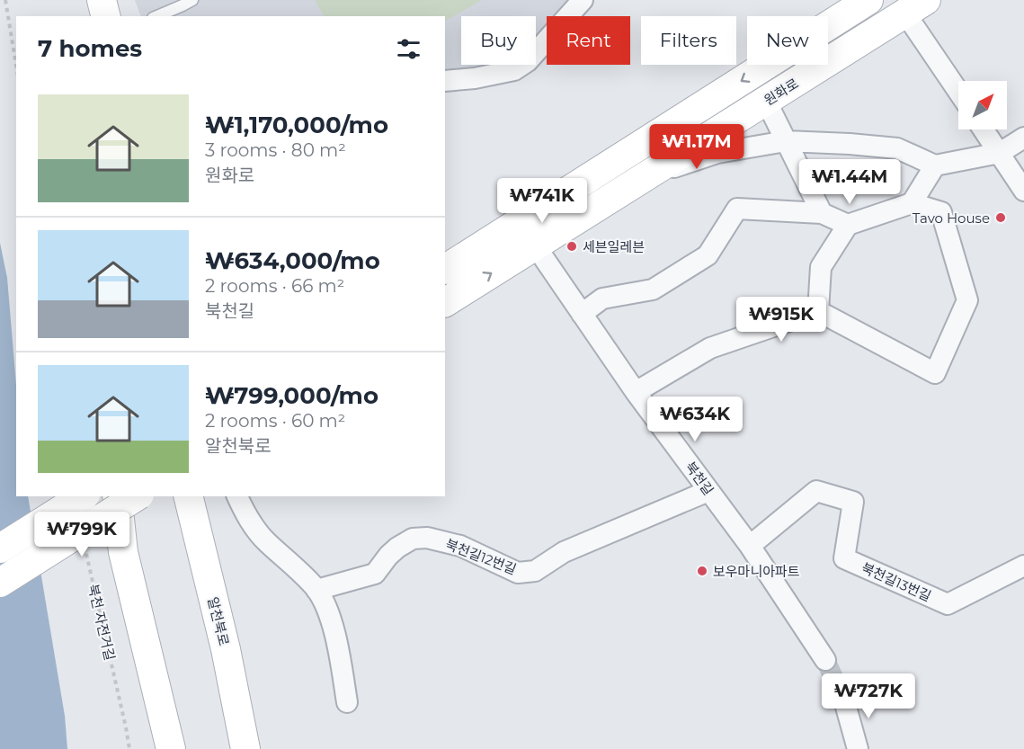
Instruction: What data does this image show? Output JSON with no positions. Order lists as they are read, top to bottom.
{
  "streets": {
    "main road": ["원화로", "알천북로"],
    "street": ["북천길", "북천길12번길", "북천길13번길"],
    "path": ["북천 자전거길"]
  },
  "crossings": [
    ["원화로", "북천길"],
    ["북천길", "북천길12번길"],
    ["북천길", "북천길13번길"]
  ],
  "places": ["Tavo House", "세븐일레븐", "보우마니아파트"],
  "north": "top right",
  "page": {
    "chip": [
      "Buy",
      "Rent",
      "Filters",
      "New"
    ],
    "heading": "7 homes",
    "list": [
      {
        "name": "₩1,170,000/mo",
        "note": "3 rooms · 80 m² · 원화로"
      },
      {
        "name": "₩634,000/mo",
        "note": "2 rooms · 66 m² · 북천길"
      },
      {
        "name": "₩799,000/mo",
        "note": "2 rooms · 60 m² · 알천북로"
      }
    ],
    "price": [
      "₩1.17M",
      "₩1.44M",
      "₩741K",
      "₩915K",
      "₩634K",
      "₩799K",
      "₩727K"
    ]
  }
}
